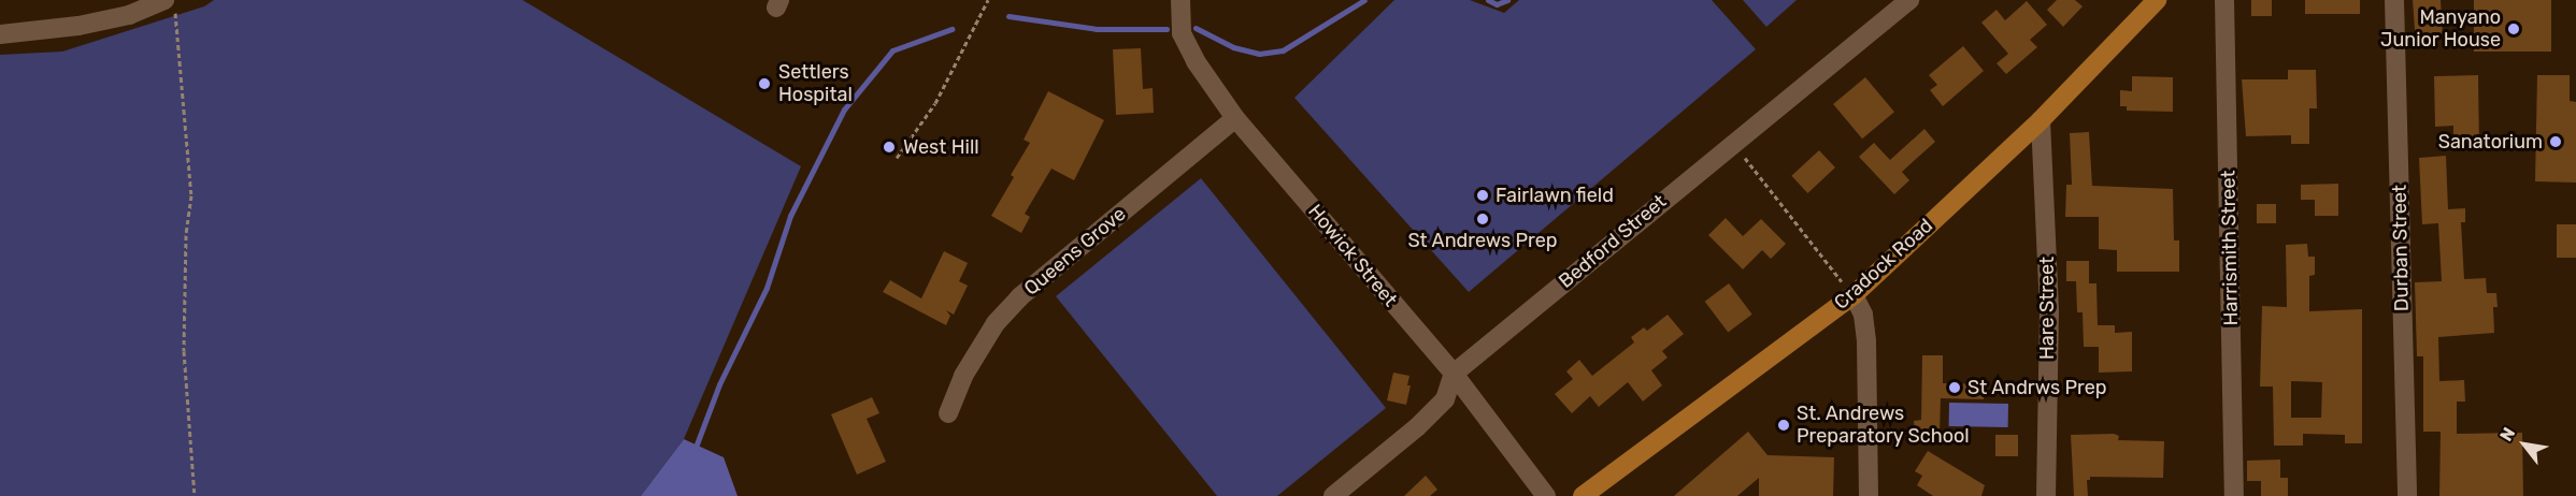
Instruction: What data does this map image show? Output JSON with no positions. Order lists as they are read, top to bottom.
{
  "streets": {
    "main road": ["Cradock Road"],
    "street": [
      "Bedford Street",
      "Harrismith Street",
      "Durban Street",
      "Queens Grove",
      "Howick Street",
      "Hare Street"
    ]
  },
  "crossings": [
    ["Bedford Street", "Howick Street"],
    ["Queens Grove", "Howick Street"],
    ["Cradock Road", "Hare Street"]
  ],
  "places": [
    "Manyano Junior House",
    "Settlers Hospital",
    "Sanatorium",
    "West Hill",
    "Fairlawn field",
    "St Andrews Prep",
    "St Andrws Prep",
    "St. Andrews Preparatory School"
  ],
  "north": "top left"
}
